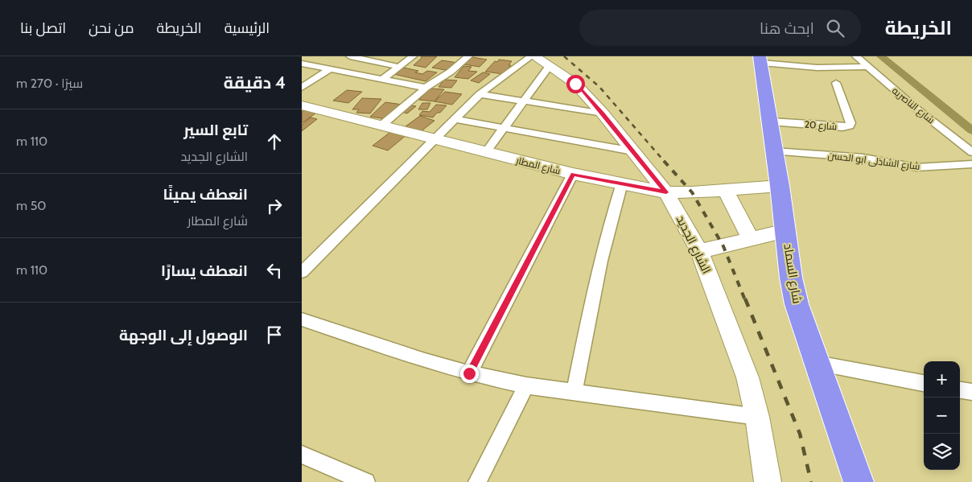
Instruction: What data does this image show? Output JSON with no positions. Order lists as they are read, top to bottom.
{
  "streets": {
    "highway": ["شارع السماد"],
    "street": [
      "شارع الناصريه",
      "شارع 20",
      "شارع الشاذلى ابو الحسن",
      "شارع المطار",
      "الشارع الجديد"
    ]
  },
  "crossings": [
    ["شارع 20", "شارع السماد"],
    ["شارع الشاذلى ابو الحسن", "شارع السماد"],
    ["شارع المطار", "الشارع الجديد"],
    ["شارع المطار", "شارع السماد"]
  ],
  "page": {
    "header": "الخريطة",
    "search": "ابحث هنا",
    "nav": [
      "الرئيسية",
      "الخريطة",
      "من نحن",
      "اتصل بنا"
    ],
    "heading": ["4 دقيقة", "سيرًا · 270 m"],
    "list": [
      ["تابع السير", "الشارع الجديد", "110 m"],
      ["انعطف يمينًا", "شارع المطار", "50 m"],
      ["انعطف يسارًا", "110 m"],
      "الوصول إلى الوجهة"
    ],
    "map_buttons": ["+", "−"]
  }
}
